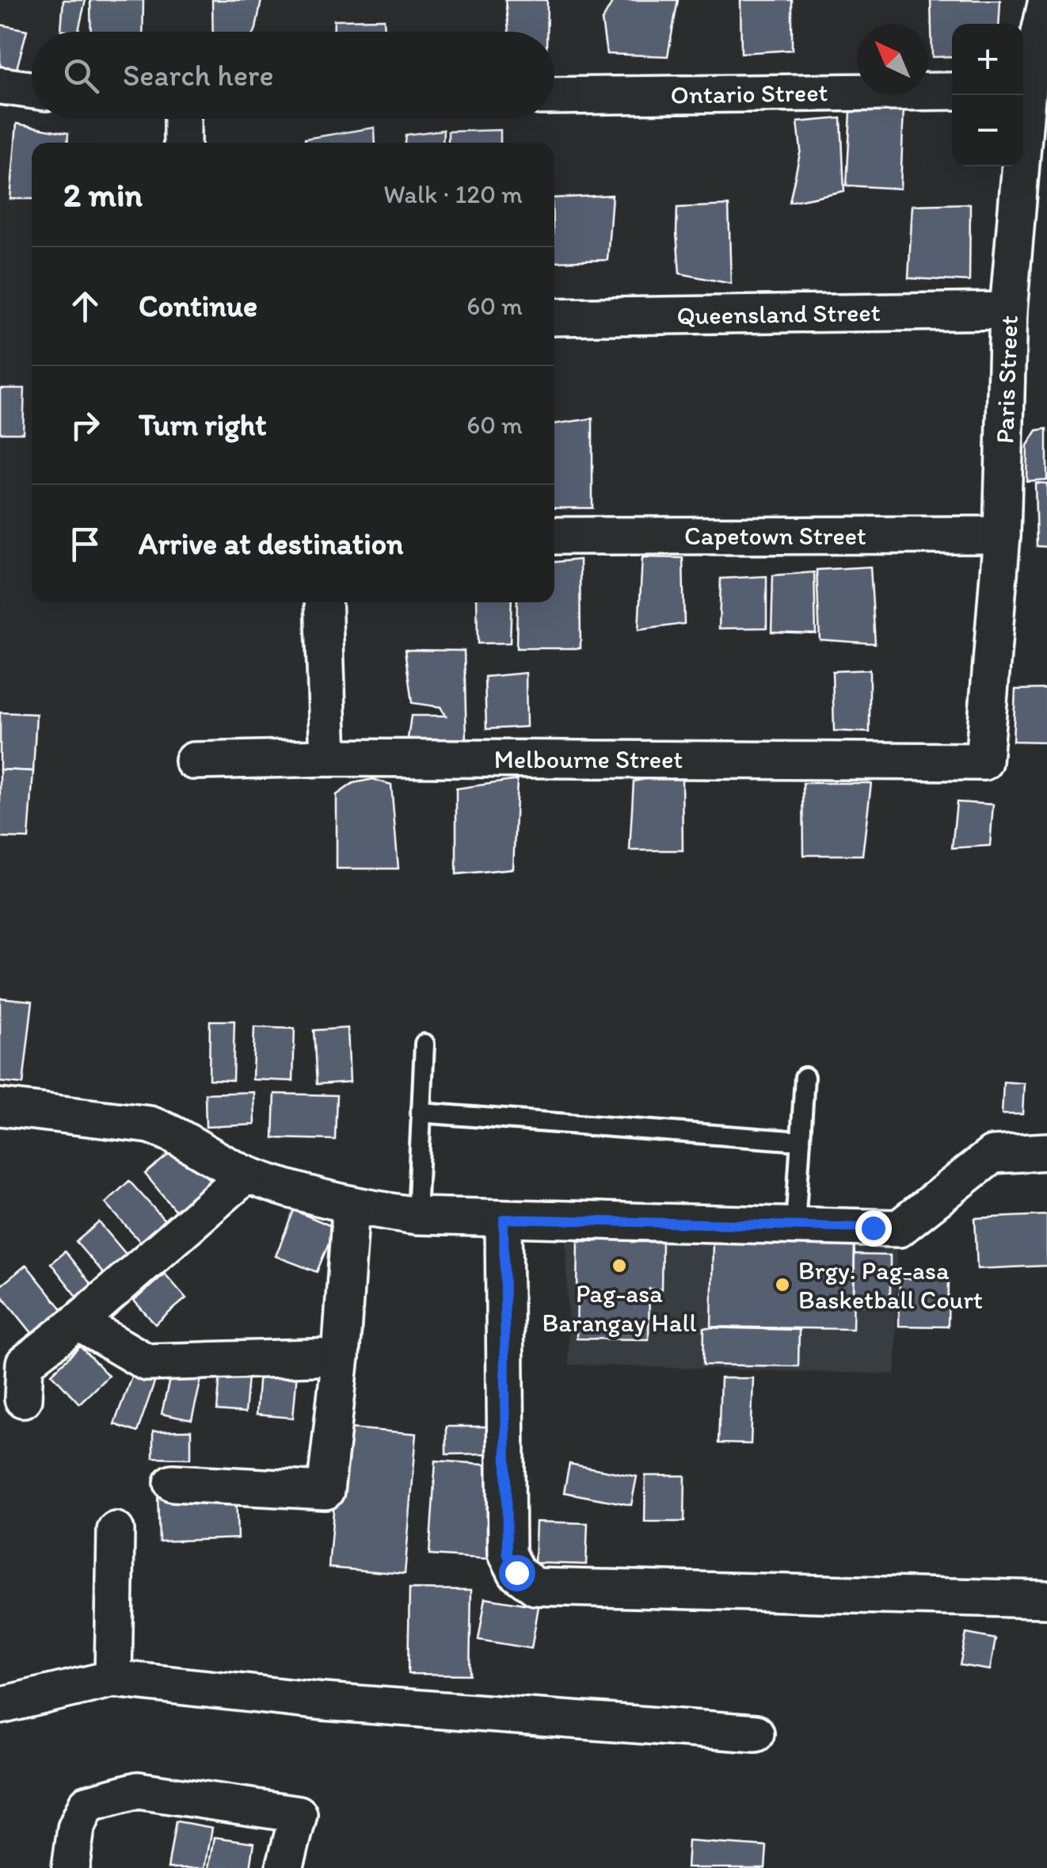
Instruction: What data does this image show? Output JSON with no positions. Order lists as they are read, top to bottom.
{
  "streets": {
    "street": [
      "Ontario Street",
      "Queensland Street",
      "Paris Street",
      "Capetown Street",
      "Melbourne Street"
    ]
  },
  "crossings": [
    ["Queensland Street", "Paris Street"],
    ["Paris Street", "Capetown Street"],
    ["Paris Street", "Melbourne Street"]
  ],
  "places": ["Pag-asa Barangay Hall", "Brgy. Pag-asa Basketball Court"],
  "north": "top left",
  "page": {
    "map_buttons": ["+", "−"],
    "search": "Search here",
    "heading": ["2 min", "Walk · 120 m"],
    "list": [
      ["Continue", "60 m"],
      ["Turn right", "60 m"],
      "Arrive at destination"
    ]
  }
}
